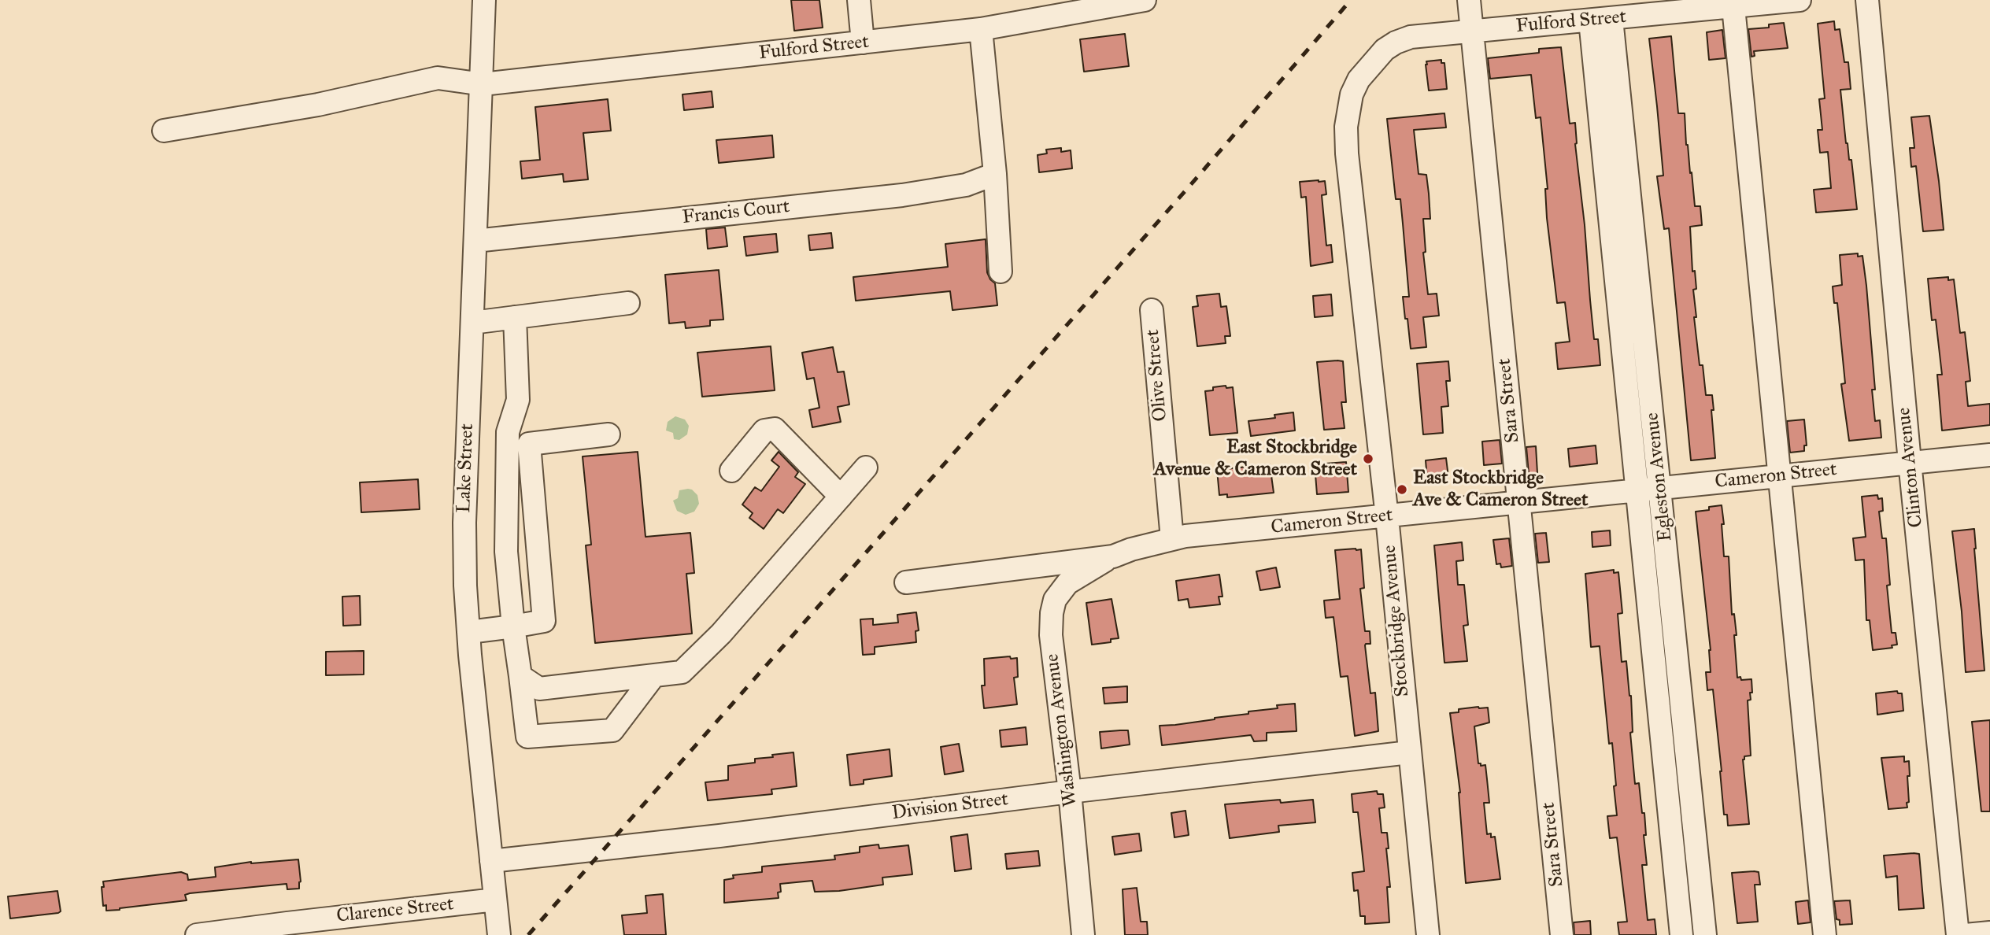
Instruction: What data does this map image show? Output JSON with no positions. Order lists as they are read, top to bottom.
{
  "streets": {
    "street": [
      "Fulford Street",
      "Francis Court",
      "Olive Street",
      "Sara Street",
      "Clinton Avenue",
      "Lake Street",
      "Cameron Street",
      "Egleston Avenue",
      "Stockbridge Avenue",
      "Washington Avenue",
      "Division Street",
      "Clarence Street"
    ]
  },
  "crossings": [
    ["Fulford Street", "Sara Street"],
    ["Fulford Street", "Lake Street"],
    ["Fulford Street", "Egleston Avenue"],
    ["Fulford Street", "Stockbridge Avenue"],
    ["Francis Court", "Lake Street"],
    ["Olive Street", "Cameron Street"],
    ["Sara Street", "Cameron Street"],
    ["Clinton Avenue", "Cameron Street"],
    ["Lake Street", "Division Street"],
    ["Lake Street", "Clarence Street"],
    ["Cameron Street", "Egleston Avenue"],
    ["Cameron Street", "Stockbridge Avenue"],
    ["Cameron Street", "Washington Avenue"],
    ["Stockbridge Avenue", "Division Street"],
    ["Washington Avenue", "Division Street"]
  ],
  "places": ["East Stockbridge Avenue & Cameron Street", "East Stockbridge Ave & Cameron Street"]
}
